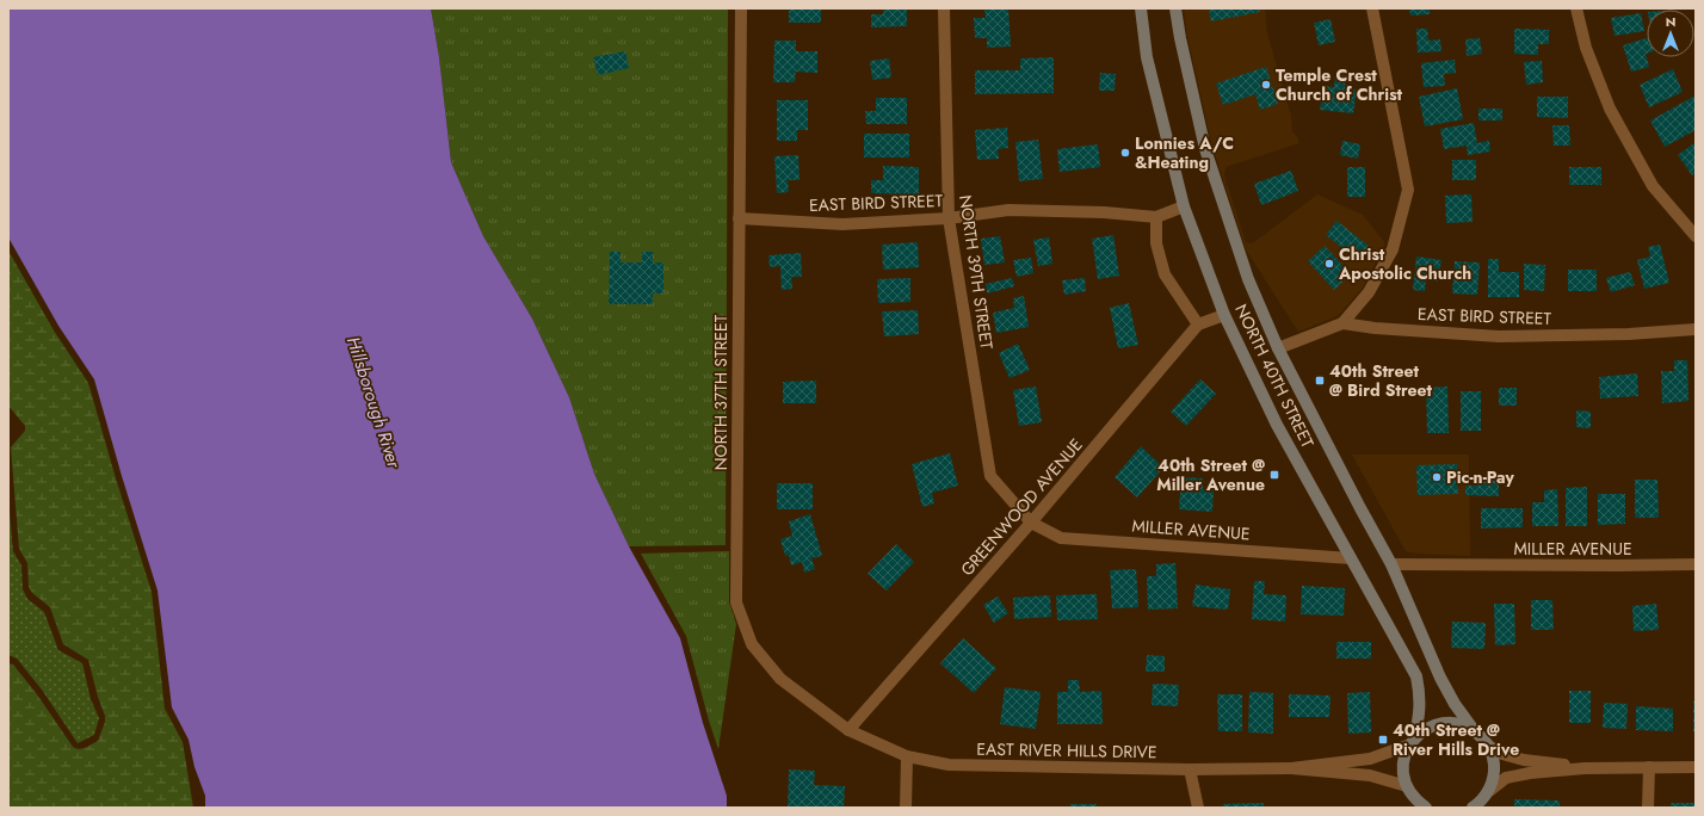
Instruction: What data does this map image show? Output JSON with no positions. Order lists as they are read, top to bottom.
{
  "streets": {
    "main road": ["NORTH 40TH STREET"],
    "street": [
      "EAST BIRD STREET",
      "NORTH 39TH STREET",
      "NORTH 37TH STREET",
      "GREENWOOD AVENUE",
      "MILLER AVENUE",
      "EAST RIVER HILLS DRIVE"
    ]
  },
  "crossings": [
    ["EAST BIRD STREET", "NORTH 39TH STREET"],
    ["EAST BIRD STREET", "NORTH 40TH STREET"],
    ["EAST BIRD STREET", "NORTH 37TH STREET"],
    ["NORTH 39TH STREET", "GREENWOOD AVENUE"],
    ["NORTH 39TH STREET", "MILLER AVENUE"],
    ["NORTH 40TH STREET", "GREENWOOD AVENUE"],
    ["NORTH 40TH STREET", "MILLER AVENUE"],
    ["NORTH 40TH STREET", "EAST RIVER HILLS DRIVE"],
    ["NORTH 37TH STREET", "GREENWOOD AVENUE"],
    ["NORTH 37TH STREET", "EAST RIVER HILLS DRIVE"],
    ["GREENWOOD AVENUE", "MILLER AVENUE"],
    ["GREENWOOD AVENUE", "EAST RIVER HILLS DRIVE"]
  ],
  "water": ["Hillsborough River"],
  "places": {
    "other": [
      "Temple Crest Church of Christ",
      "Lonnies A/C &Heating",
      "Christ Apostolic Church",
      "Pic-n-Pay"
    ],
    "transit": ["40th Street @ Bird Street", "40th Street @ Miller Avenue", "40th Street @ River Hills Drive"]
  },
  "north": "top"
}
